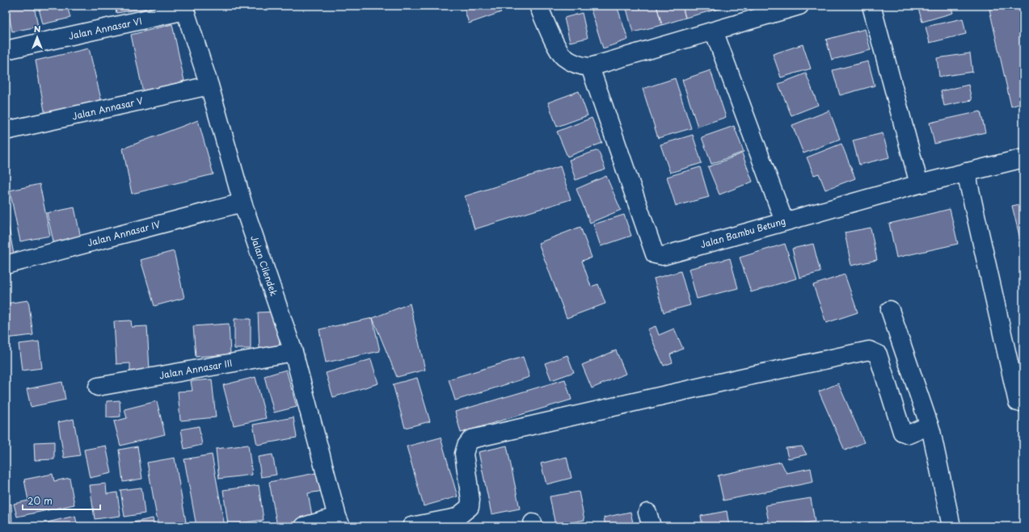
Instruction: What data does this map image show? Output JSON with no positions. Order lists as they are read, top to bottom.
{
  "streets": {
    "street": [
      "Jalan Annasar VI",
      "Jalan Annasar V",
      "Jalan Bambu Betung",
      "Jalan Annasar IV",
      "Jalan Cilendek",
      "Jalan Annasar III"
    ]
  },
  "crossings": [
    ["Jalan Annasar VI", "Jalan Cilendek"],
    ["Jalan Annasar V", "Jalan Cilendek"],
    ["Jalan Annasar IV", "Jalan Cilendek"],
    ["Jalan Cilendek", "Jalan Annasar III"]
  ],
  "scale_bar": "20 m",
  "north": "top"
}
